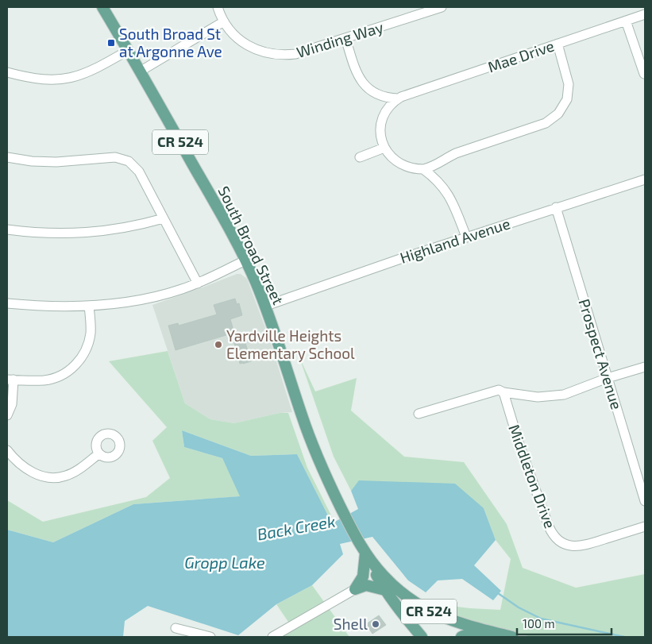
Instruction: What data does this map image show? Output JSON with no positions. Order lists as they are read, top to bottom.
{
  "streets": {
    "main road": ["CR 524", "South Broad Street"],
    "street": [
      "Winding Way",
      "Mae Drive",
      "Highland Avenue",
      "Prospect Avenue",
      "Middleton Drive"
    ]
  },
  "crossings": [
    ["Highland Avenue", "South Broad Street"],
    ["Highland Avenue", "Prospect Avenue"]
  ],
  "water": ["Back Creek", "Gropp Lake"],
  "places": {
    "transit": ["South Broad St at Argonne Ave"],
    "other": ["Yardville Heights Elementary School", "Shell"]
  },
  "scale_bar": "100 m"
}
